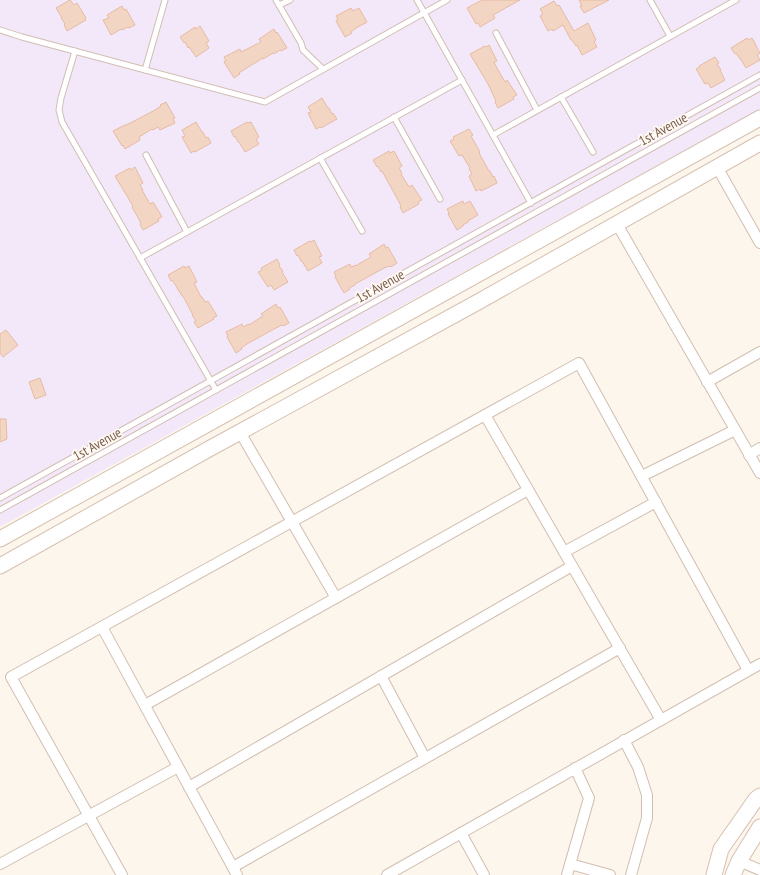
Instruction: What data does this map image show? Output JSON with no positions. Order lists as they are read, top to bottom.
{
  "streets": {
    "lane": ["1st Avenue"]
  }
}
